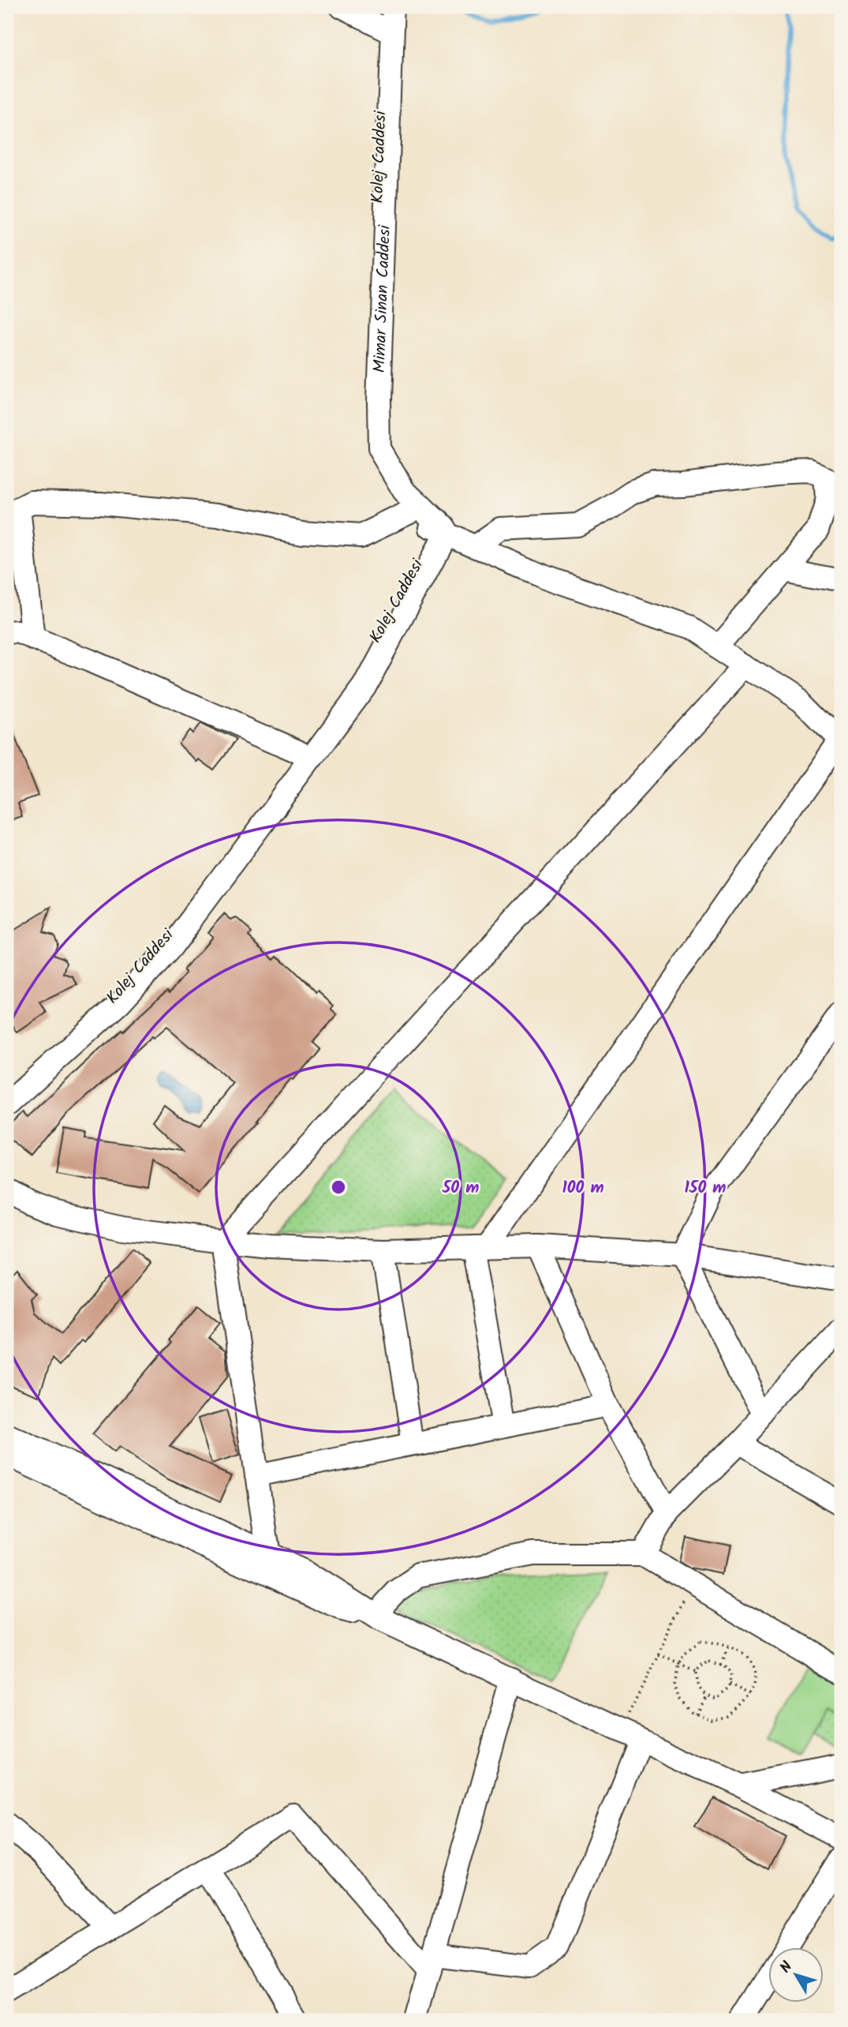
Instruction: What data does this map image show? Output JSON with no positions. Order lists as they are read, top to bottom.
{
  "streets": {
    "street": ["Kolej Caddesi"]
  },
  "north": "top left",
  "rings": ["50 m", "100 m", "150 m"]
}
